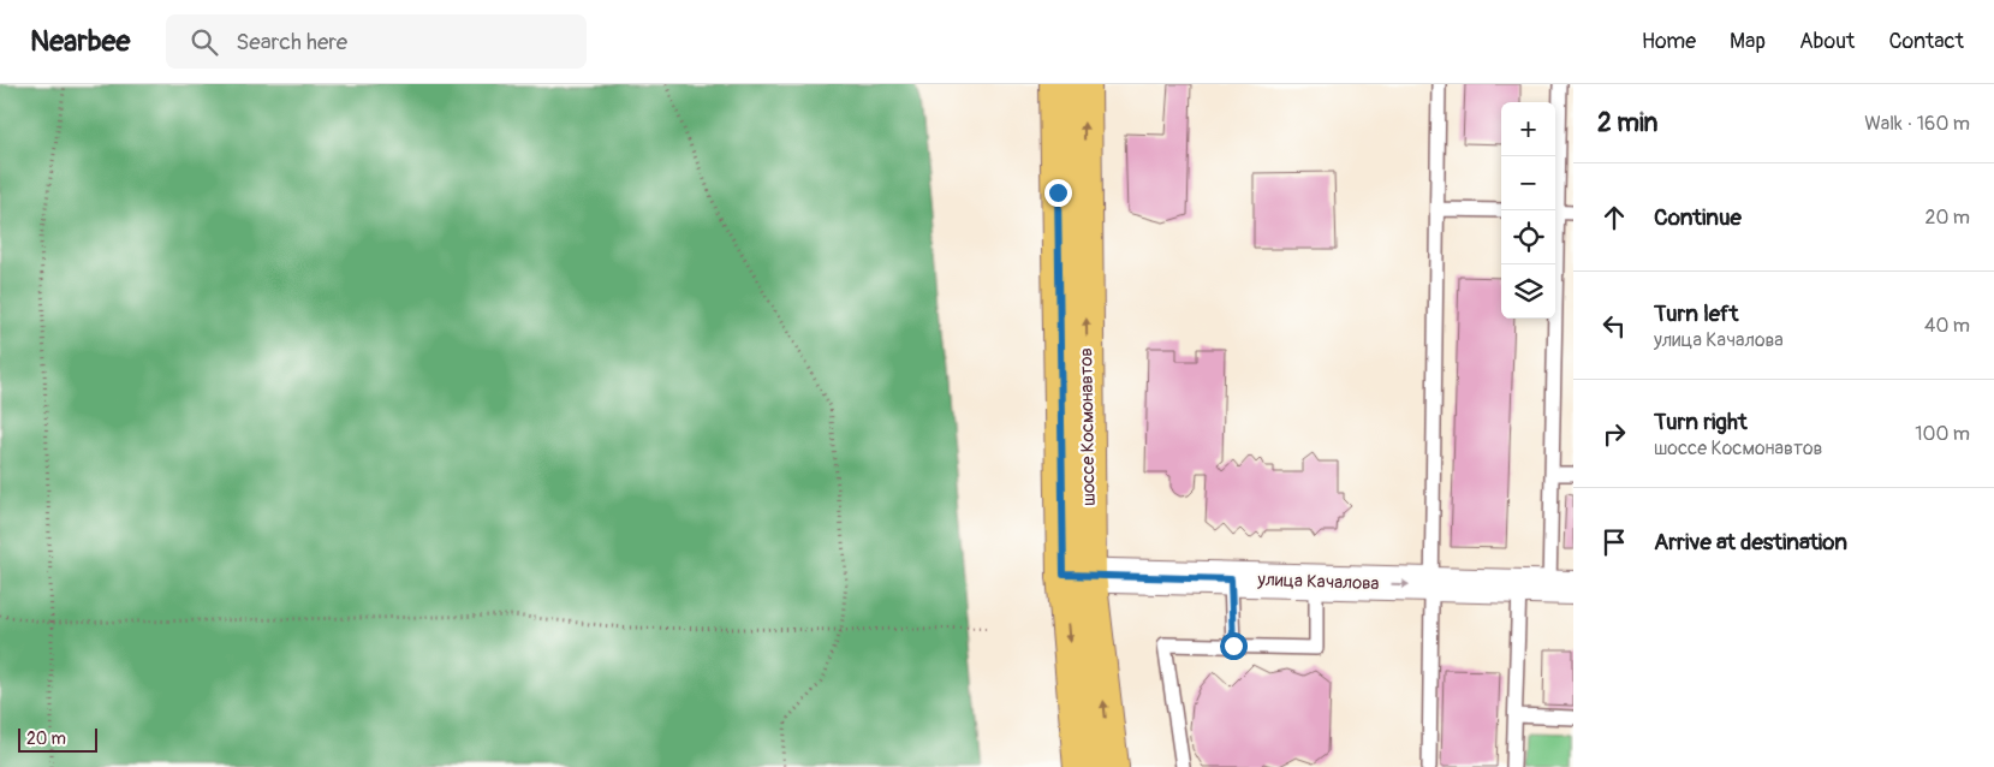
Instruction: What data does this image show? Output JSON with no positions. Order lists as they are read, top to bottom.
{
  "streets": {
    "main road": ["шоссе Космонавтов"],
    "street": ["улица Качалова"]
  },
  "crossings": [
    ["шоссе Космонавтов", "улица Качалова"]
  ],
  "scale_bar": "20 m",
  "page": {
    "header": "Nearbee",
    "search": "Search here",
    "nav": [
      "Home",
      "Map",
      "About",
      "Contact"
    ],
    "heading": ["2 min", "Walk · 160 m"],
    "map_buttons": ["+", "−"],
    "list": [
      ["Continue", "20 m"],
      ["Turn left", "улица Качалова", "40 m"],
      ["Turn right", "шоссе Космонавтов", "100 m"],
      "Arrive at destination"
    ],
    "scale": "20 m"
  }
}
